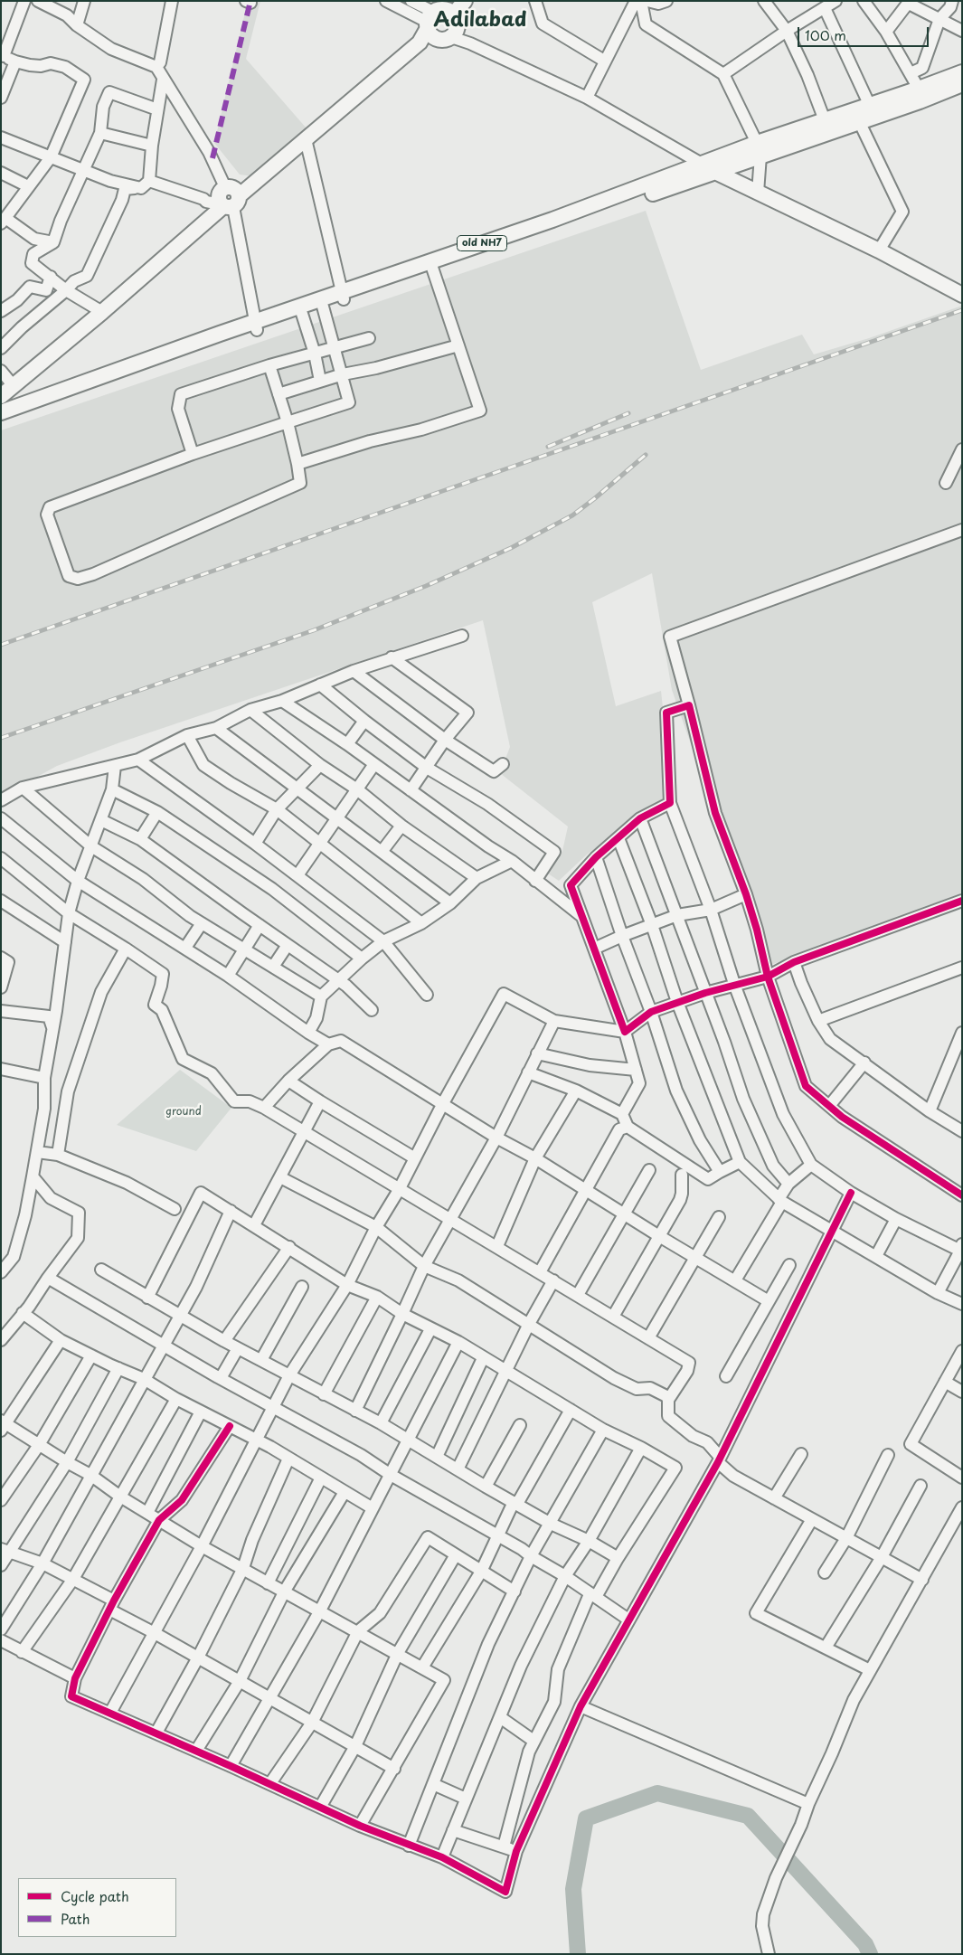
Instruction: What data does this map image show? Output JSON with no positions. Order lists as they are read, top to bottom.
{
  "streets": {
    "main road": ["old NH7"]
  },
  "districts": ["Adilabad"],
  "parks": ["ground"],
  "legend": ["Cycle path", "Path"],
  "scale_bar": "100 m"
}
